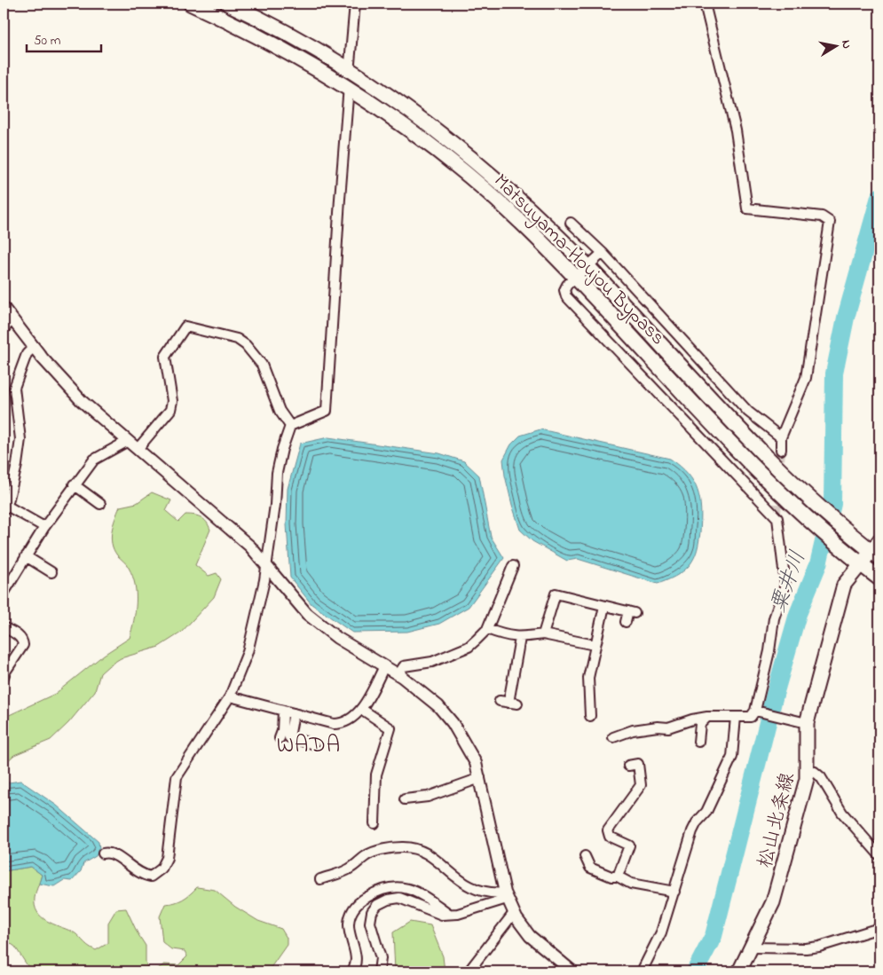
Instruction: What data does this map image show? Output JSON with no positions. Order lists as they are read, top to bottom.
{
  "streets": {
    "highway": ["Matsuyama-Houjou Bypass"],
    "main road": ["松山北条線"]
  },
  "crossings": [
    ["Matsuyama-Houjou Bypass", "松山北条線"]
  ],
  "districts": ["WADA"],
  "water": ["粟井川"],
  "scale_bar": "50 m",
  "north": "right"
}
